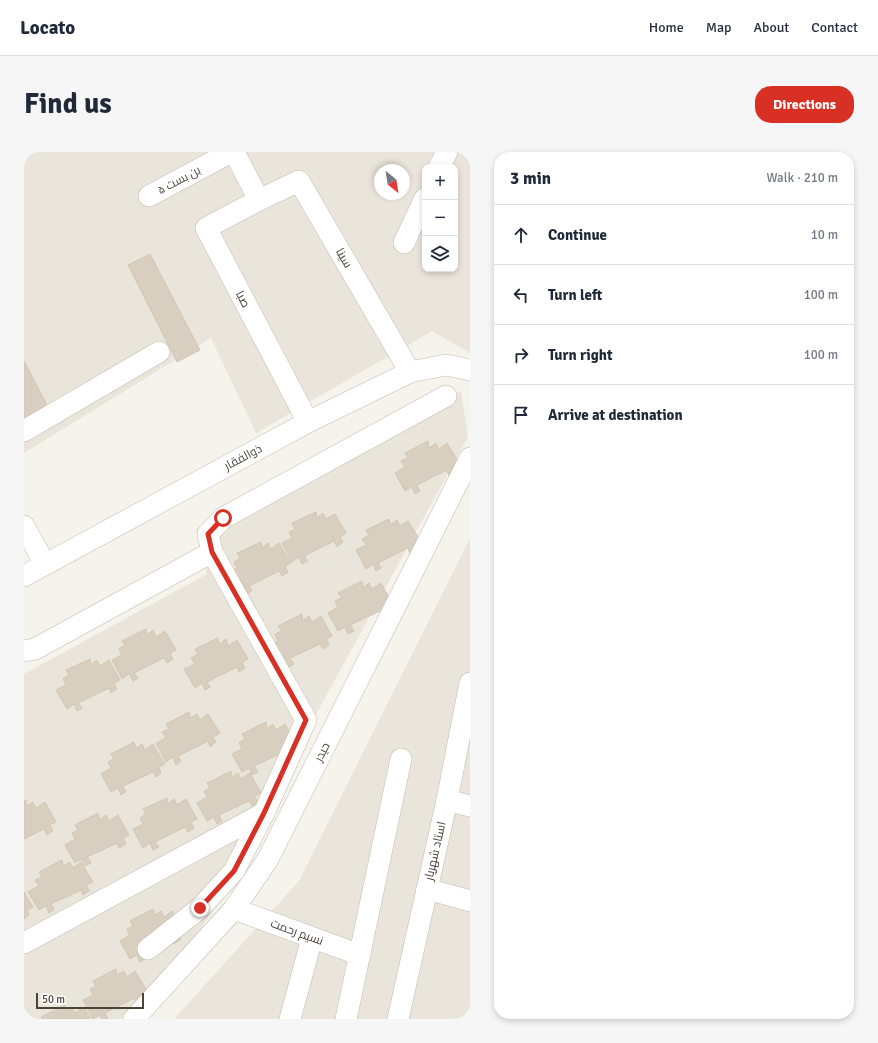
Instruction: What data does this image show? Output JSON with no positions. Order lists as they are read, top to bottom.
{
  "streets": {
    "street": [
      "بن بست ۵",
      "سینا",
      "صبا",
      "ذوالفقار",
      "حیدر",
      "استاد شهریار",
      "نسیم رحمت"
    ]
  },
  "crossings": [
    ["سینا", "صبا"],
    ["سینا", "ذوالفقار"],
    ["صبا", "ذوالفقار"],
    ["حیدر", "نسیم رحمت"]
  ],
  "scale_bar": "50 m",
  "north": "bottom right",
  "page": {
    "header": "Locato",
    "nav": [
      "Home",
      "Map",
      "About",
      "Contact"
    ],
    "buttons": "Directions",
    "title": "Find us",
    "heading": ["3 min", "Walk · 210 m"],
    "map_buttons": ["+", "−"],
    "list": [
      ["Continue", "10 m"],
      ["Turn left", "100 m"],
      ["Turn right", "100 m"],
      "Arrive at destination"
    ],
    "scale": "50 m"
  }
}
